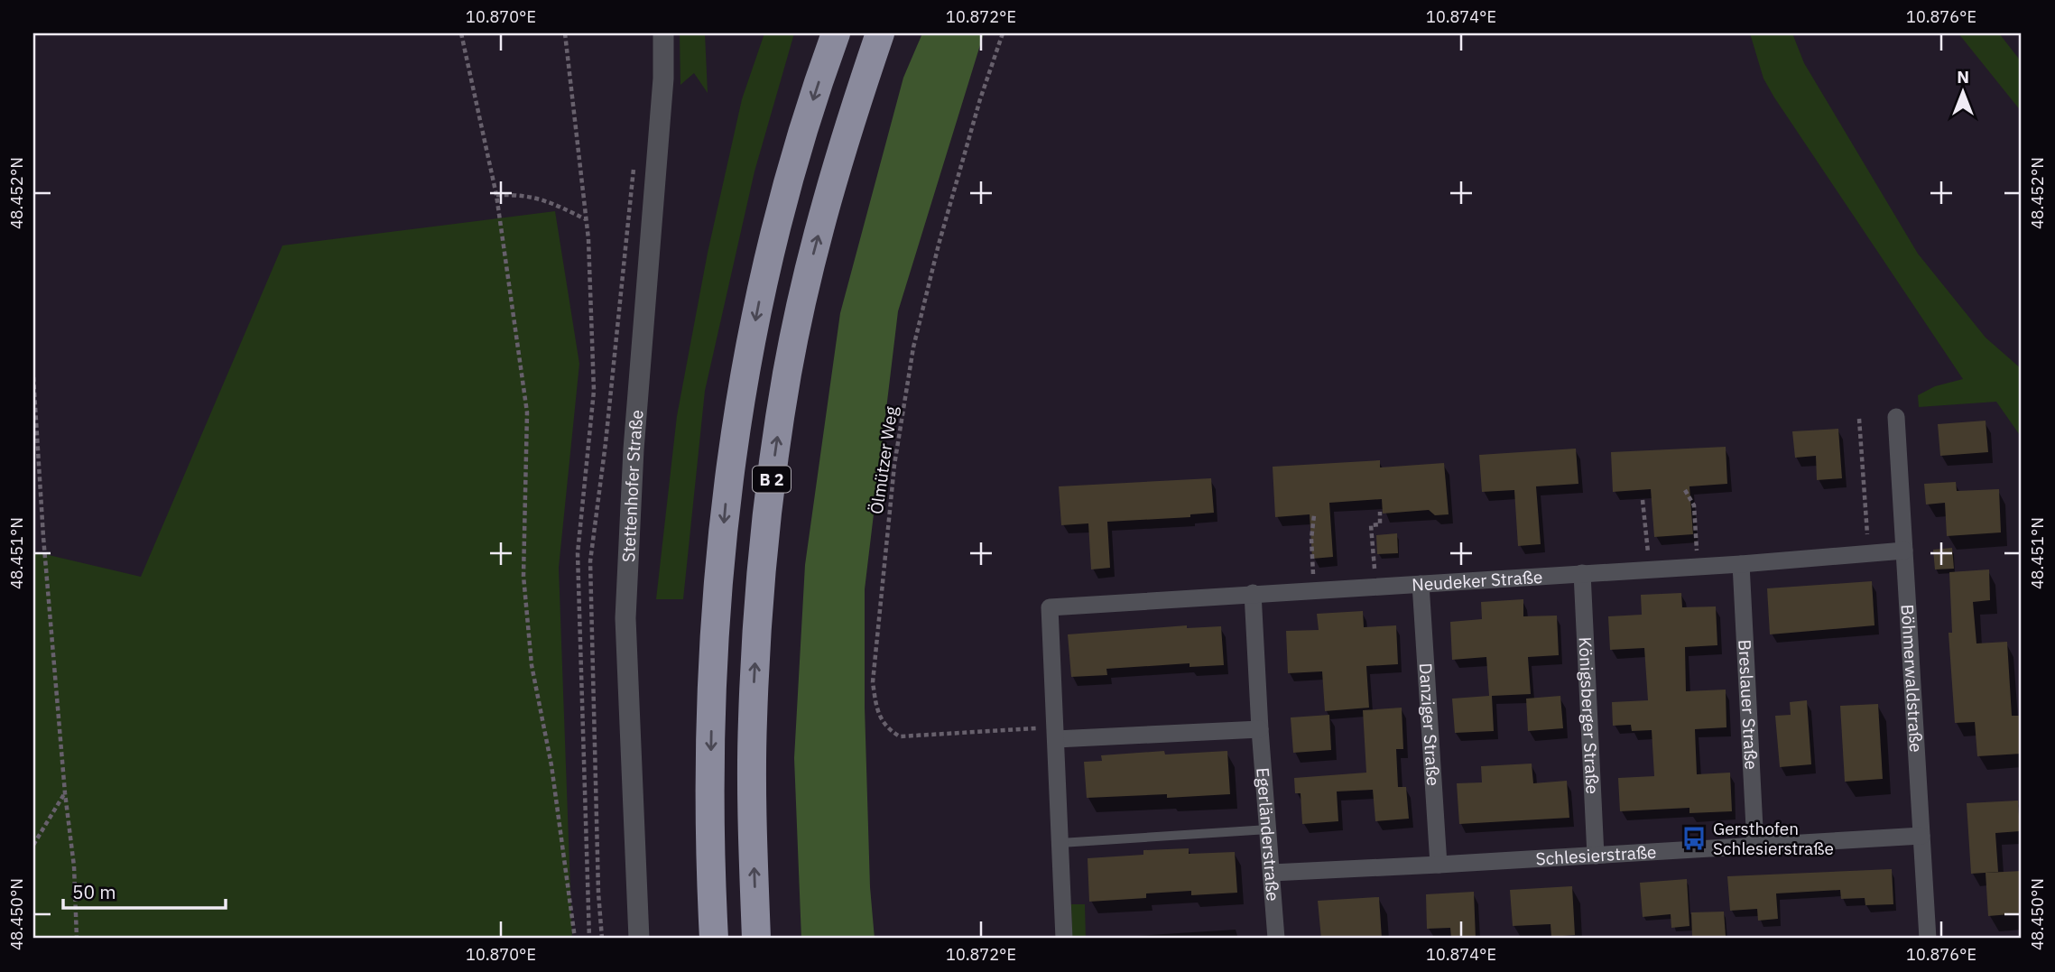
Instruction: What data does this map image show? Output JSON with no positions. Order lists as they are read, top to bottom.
{
  "streets": {
    "highway": ["B 2"],
    "street": [
      "Stettenhofer Straße",
      "Neudeker Straße",
      "Böhmerwaldstraße",
      "Breslauer Straße",
      "Königsberger Straße",
      "Danziger Straße",
      "Egerländerstraße",
      "Schlesierstraße"
    ],
    "path": ["Ölmützer Weg"]
  },
  "crossings": [
    ["Ölmützer Weg", "Neudeker Straße"],
    ["Neudeker Straße", "Böhmerwaldstraße"],
    ["Neudeker Straße", "Breslauer Straße"],
    ["Neudeker Straße", "Königsberger Straße"],
    ["Neudeker Straße", "Danziger Straße"],
    ["Neudeker Straße", "Egerländerstraße"],
    ["Böhmerwaldstraße", "Schlesierstraße"],
    ["Breslauer Straße", "Schlesierstraße"],
    ["Königsberger Straße", "Schlesierstraße"],
    ["Danziger Straße", "Schlesierstraße"],
    ["Egerländerstraße", "Schlesierstraße"]
  ],
  "places": {
    "bus stop": ["Gersthofen Schlesierstraße"]
  },
  "scale_bar": "50 m",
  "north": "top",
  "coordinates": [
    "10.870°E",
    "10.872°E",
    "10.874°E",
    "10.876°E",
    "48.452°N",
    "48.451°N",
    "48.450°N"
  ]
}
